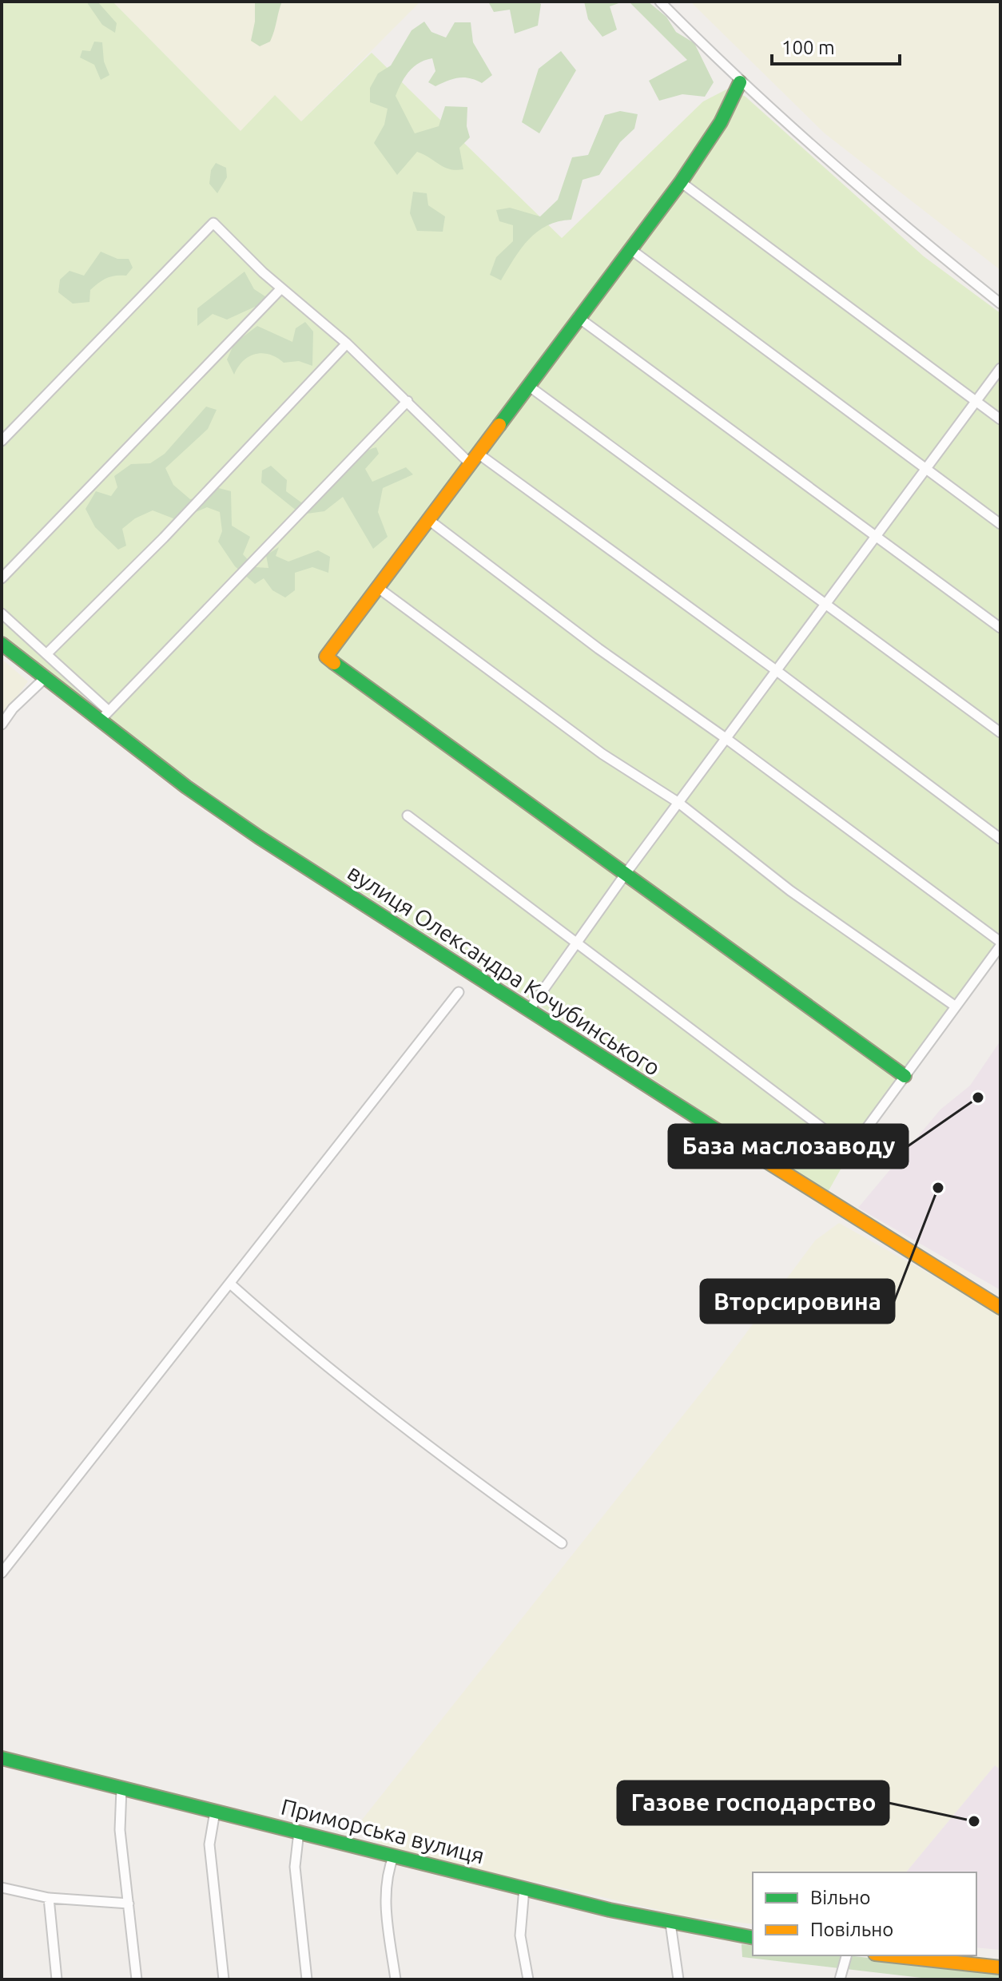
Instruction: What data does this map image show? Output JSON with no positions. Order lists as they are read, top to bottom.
{
  "streets": {
    "street": ["вулиця Олександра Кочубинського", "Приморська вулиця"]
  },
  "places": ["База маслозаводу", "Вторсировина", "Газове господарство"],
  "legend": ["Вільно", "Повільно"],
  "scale_bar": "100 m"
}
